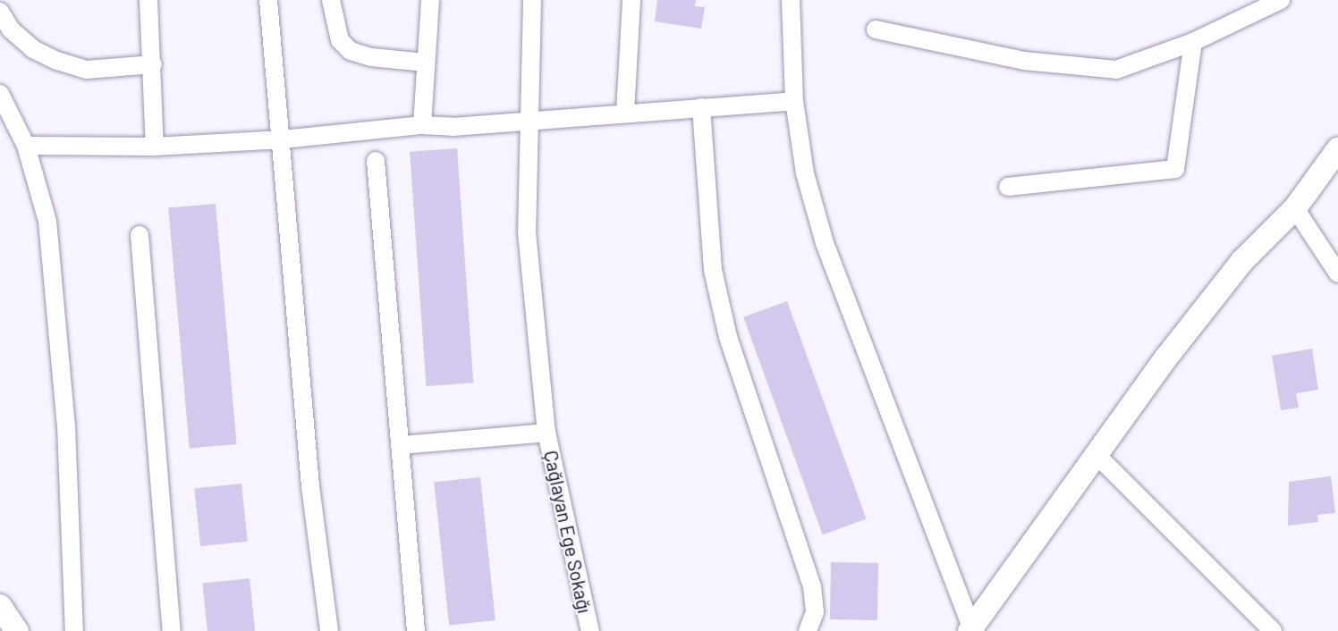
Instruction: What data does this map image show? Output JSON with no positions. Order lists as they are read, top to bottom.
{
  "streets": {
    "street": ["Çağlayan Ege Sokağı"]
  }
}
